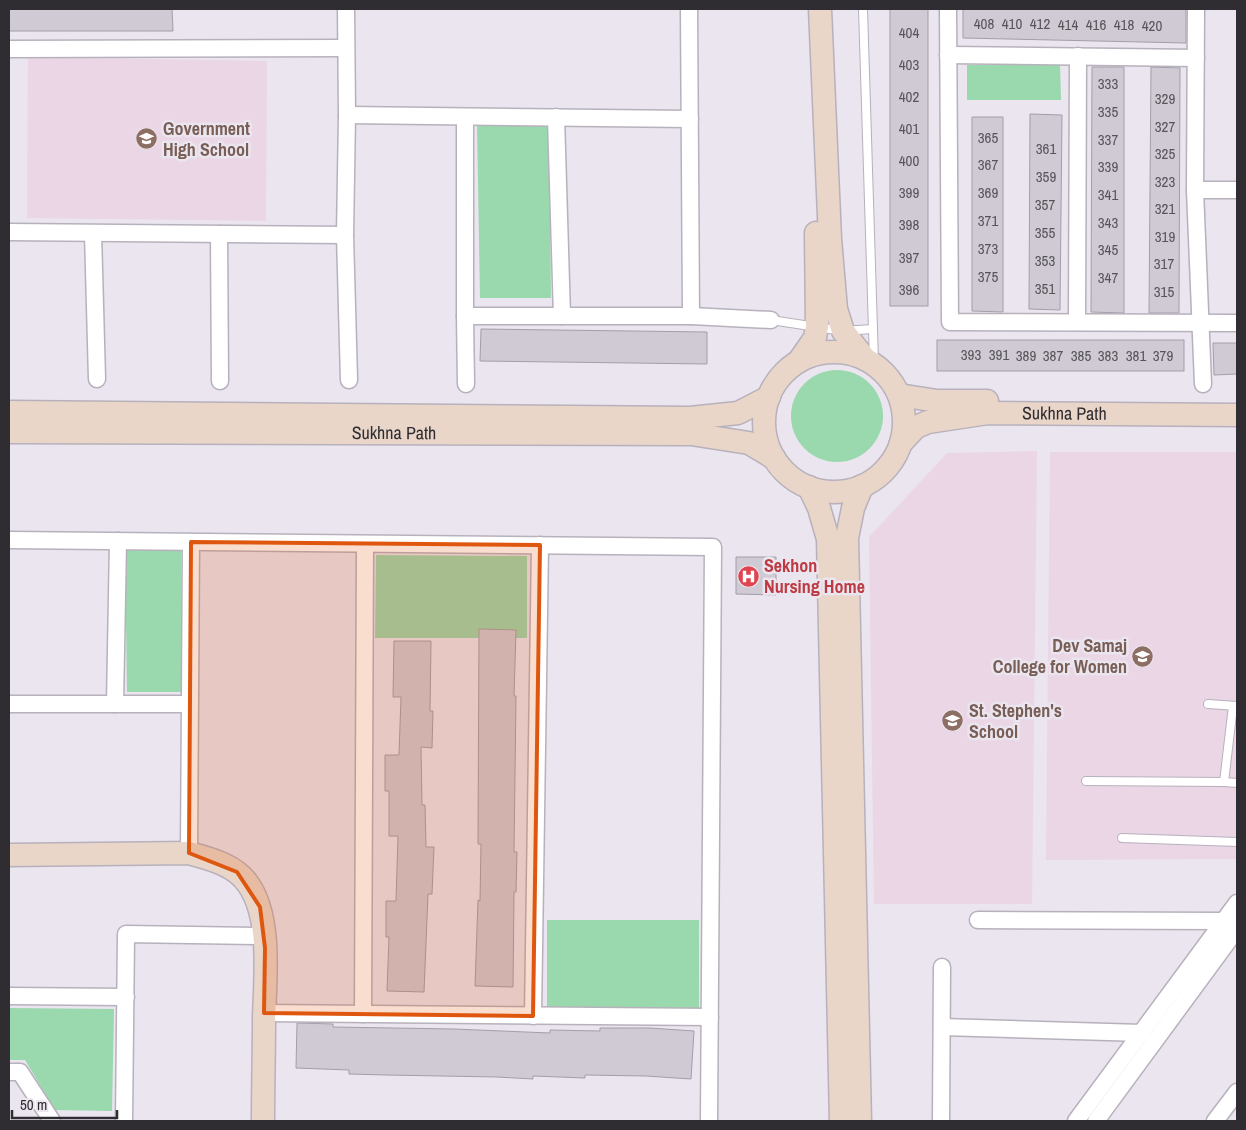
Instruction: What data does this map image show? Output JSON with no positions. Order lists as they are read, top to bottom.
{
  "streets": {
    "main road": ["Sukhna Path"]
  },
  "places": {
    "school or university": ["Government High School", "Dev Samaj College for Women", "St. Stephen's School"],
    "hospital": ["Sekhon Nursing Home"]
  },
  "house_numbers": [
    "408",
    "410",
    "412",
    "414",
    "416",
    "418",
    "420",
    "404",
    "403",
    "333",
    "402",
    "329",
    "335",
    "327",
    "401",
    "365",
    "337",
    "361",
    "325",
    "400",
    "367",
    "339",
    "359",
    "323",
    "399",
    "369",
    "341",
    "357",
    "321",
    "371",
    "343",
    "398",
    "355",
    "319",
    "373",
    "345",
    "397",
    "353",
    "317",
    "375",
    "347",
    "351",
    "396",
    "315",
    "393",
    "391",
    "389",
    "387",
    "385",
    "383",
    "381",
    "379"
  ],
  "scale_bar": "50 m"
}
